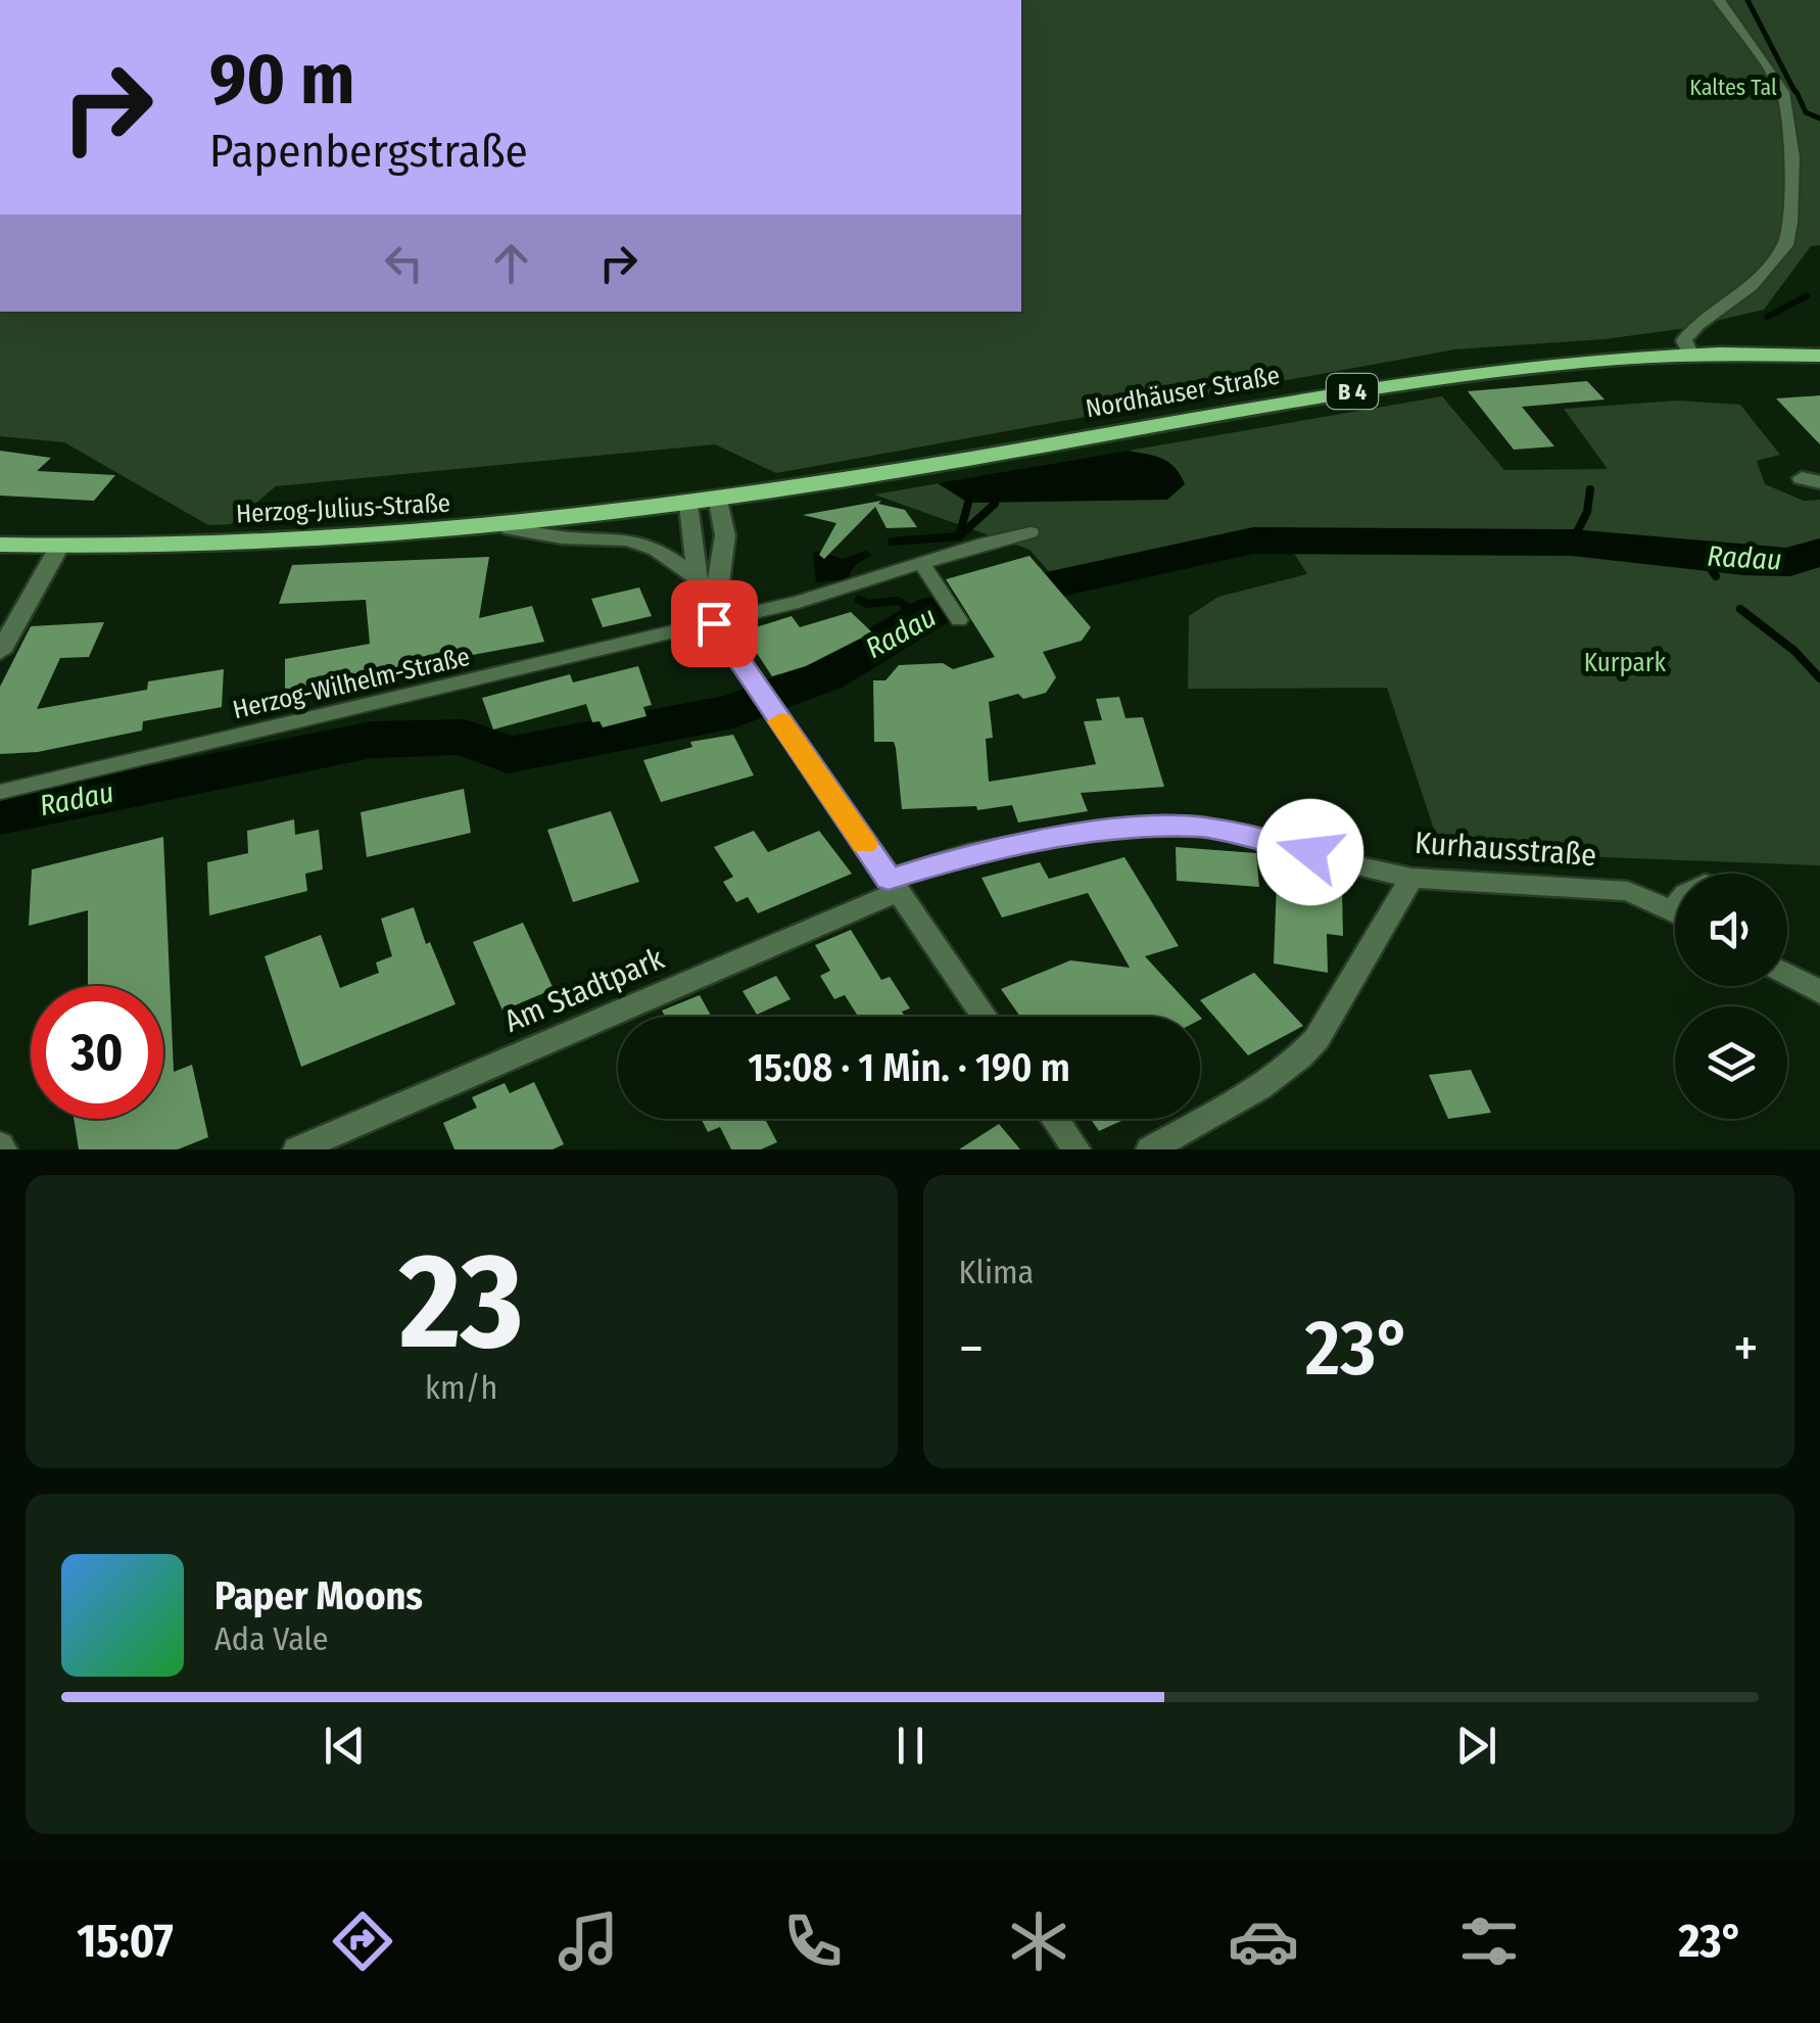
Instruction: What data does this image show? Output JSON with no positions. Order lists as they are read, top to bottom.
{
  "streets": {
    "main road": ["B 4", "Nordhäuser Straße", "Herzog-Julius-Straße"],
    "street": ["Herzog-Wilhelm-Straße", "Kurhausstraße", "Am Stadtpark"]
  },
  "crossings": [
    ["Nordhäuser Straße", "Herzog-Julius-Straße"],
    ["Kurhausstraße", "Am Stadtpark"]
  ],
  "water": ["Radau"],
  "parks": ["Kaltes Tal", "Kurpark"],
  "page": {
    "turn": ["90 m", "Papenbergstraße"],
    "limit": "30",
    "trip": "15:08 · 1 Min. · 190 m",
    "tile": [
      ["23", "km/h"],
      "Klima"
    ],
    "heat": ["−", "23°", "+"],
    "song": ["Paper Moons", "Ada Vale"],
    "tabs": ["15:07", "23°"]
  }
}
